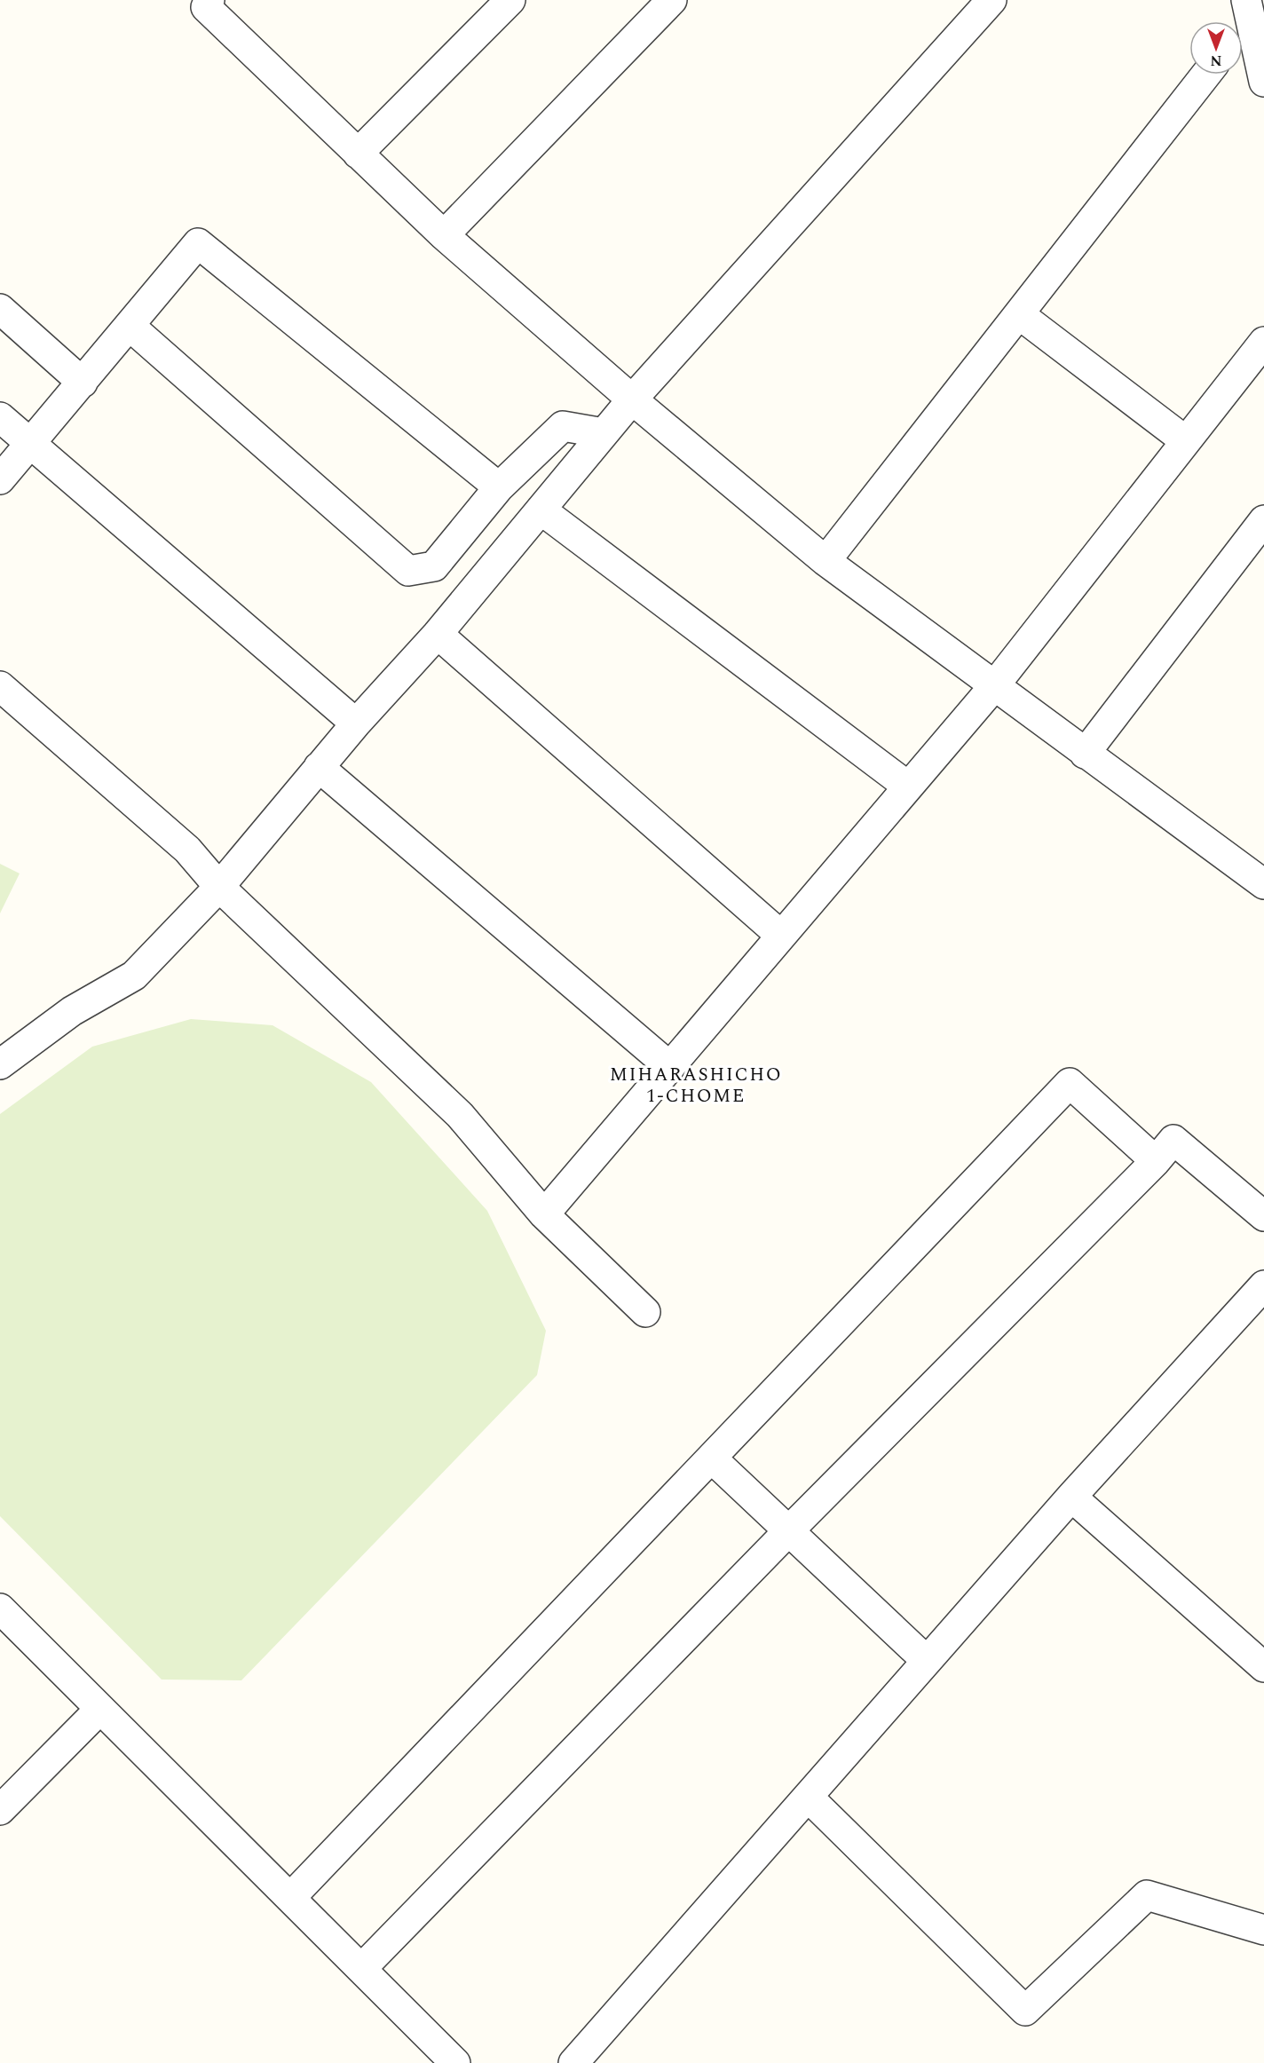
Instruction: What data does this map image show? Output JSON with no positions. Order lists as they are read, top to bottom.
{
  "districts": ["MIHARASHICHO 1-CHOME"],
  "north": "bottom"
}
